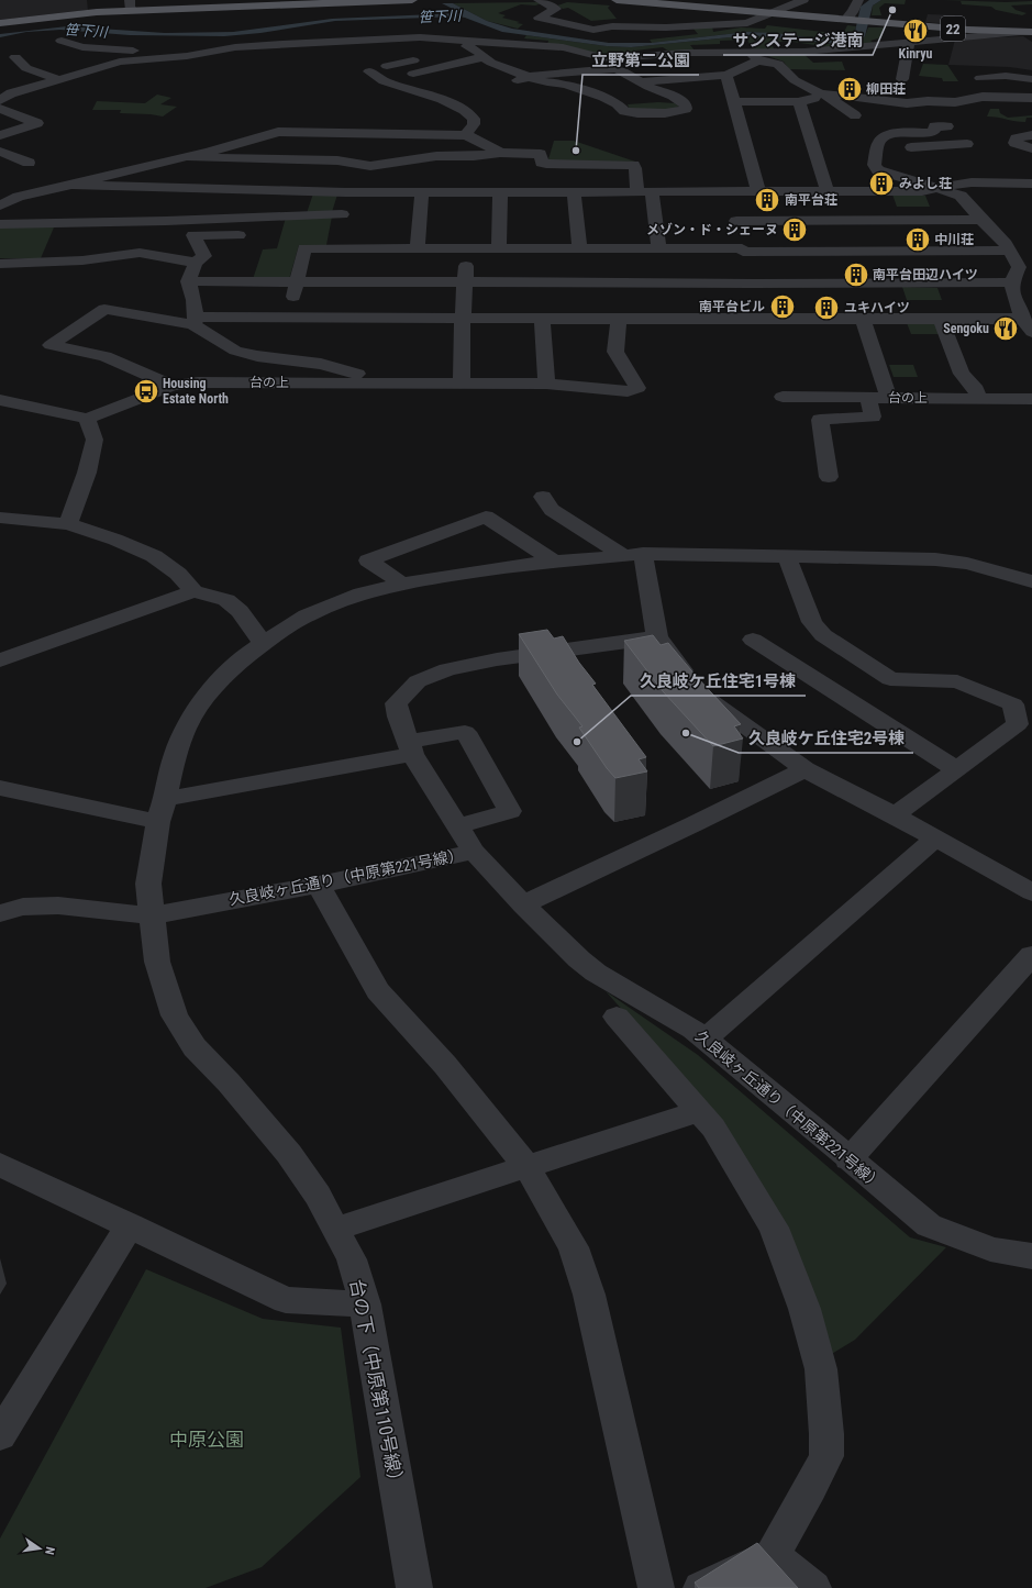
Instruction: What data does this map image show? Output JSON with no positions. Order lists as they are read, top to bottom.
{
  "streets": {
    "main road": ["22"],
    "street": ["台の上", "久良岐ヶ丘通り（中原第221号線）", "台の下（中原第110号線）"]
  },
  "crossings": [
    ["久良岐ヶ丘通り（中原第221号線）", "台の下（中原第110号線）"]
  ],
  "water": ["笹下川"],
  "parks": ["中原公園"],
  "places": {
    "other": [
      "サンステージ港南",
      "立野第二公園",
      "久良岐ケ丘住宅2号棟",
      "久良岐ケ丘住宅1号棟"
    ],
    "restaurant": ["Kinryu", "Sengoku"],
    "building": [
      "柳田荘",
      "みよし荘",
      "南平台荘",
      "メゾン・ド・シェーヌ",
      "中川荘",
      "南平台田辺ハイツ",
      "南平台ビル",
      "ユキハイツ"
    ],
    "bus stop": ["Housing Estate North"]
  },
  "north": "right"
}
